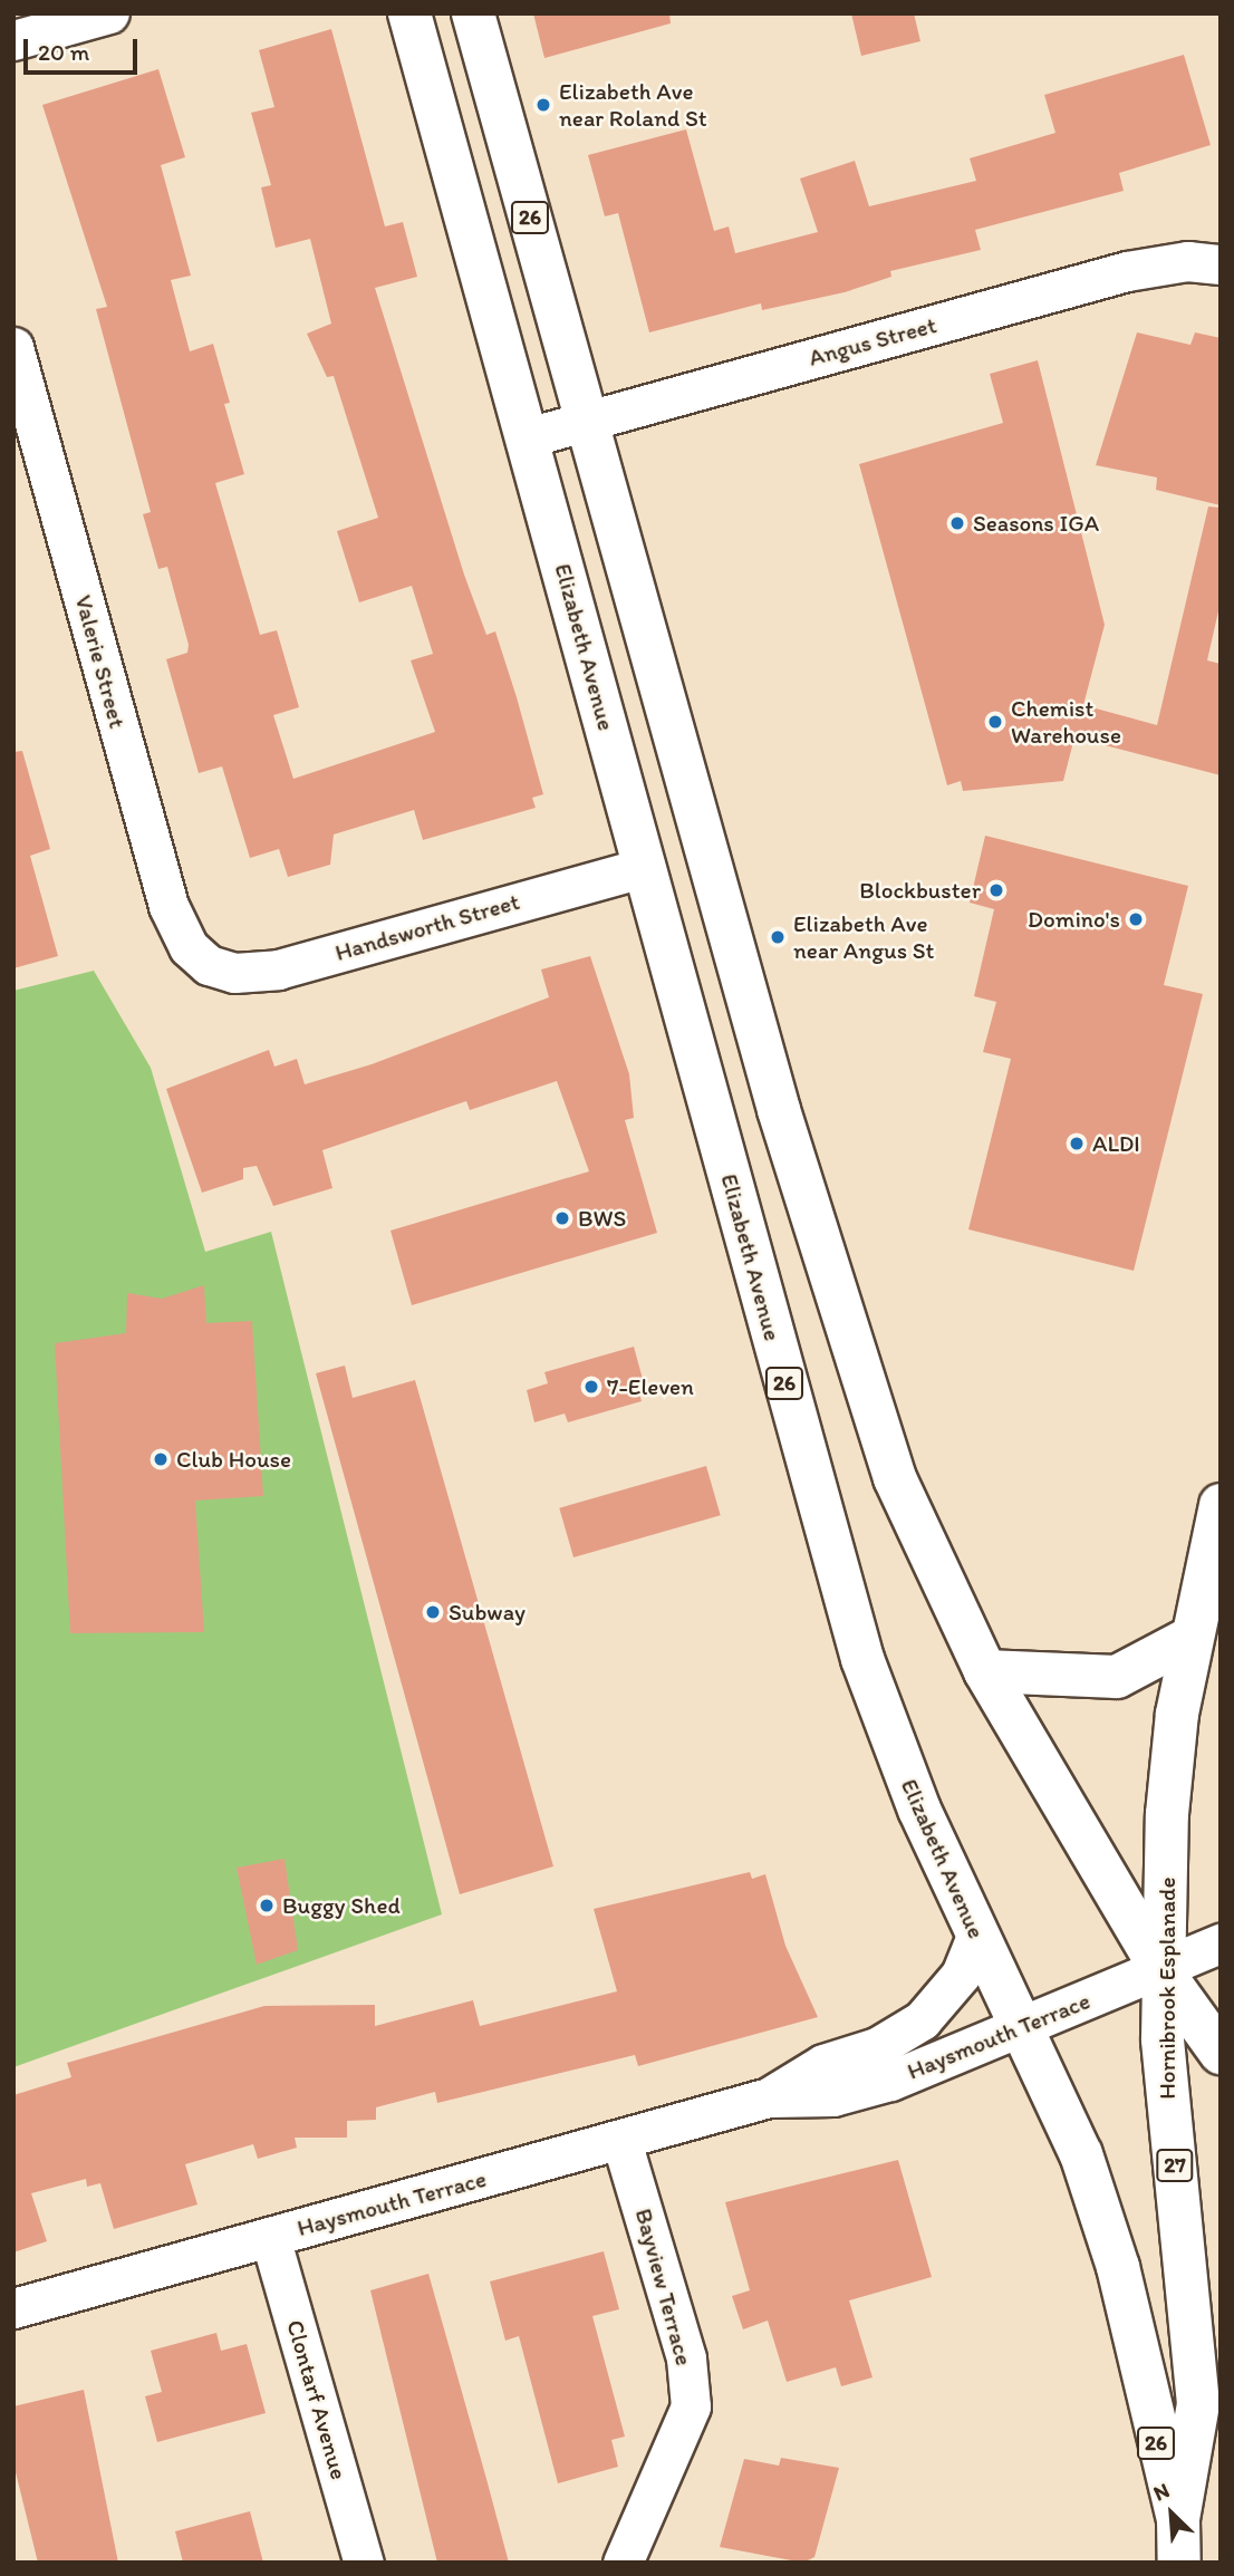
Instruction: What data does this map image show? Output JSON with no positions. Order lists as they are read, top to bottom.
{
  "streets": {
    "main road": [
      "26",
      "Elizabeth Avenue",
      "Hornibrook Esplanade",
      "27"
    ],
    "street": [
      "Angus Street",
      "Valerie Street",
      "Handsworth Street",
      "Haysmouth Terrace",
      "Bayview Terrace",
      "Clontarf Avenue"
    ]
  },
  "crossings": [
    ["26", "Angus Street"],
    ["26", "Elizabeth Avenue"],
    ["26", "Hornibrook Esplanade"],
    ["26", "Haysmouth Terrace"],
    ["Angus Street", "Elizabeth Avenue"],
    ["Elizabeth Avenue", "Handsworth Street"],
    ["Elizabeth Avenue", "Hornibrook Esplanade"],
    ["Elizabeth Avenue", "Haysmouth Terrace"],
    ["Valerie Street", "Handsworth Street"],
    ["Hornibrook Esplanade", "Haysmouth Terrace"],
    ["Haysmouth Terrace", "Bayview Terrace"],
    ["Haysmouth Terrace", "Clontarf Avenue"]
  ],
  "places": [
    "Elizabeth Ave near Roland St",
    "Seasons IGA",
    "Chemist Warehouse",
    "Blockbuster",
    "Domino's",
    "Elizabeth Ave near Angus St",
    "ALDI",
    "BWS",
    "7-Eleven",
    "Club House",
    "Subway",
    "Buggy Shed"
  ],
  "scale_bar": "20 m",
  "north": "top left"
}
